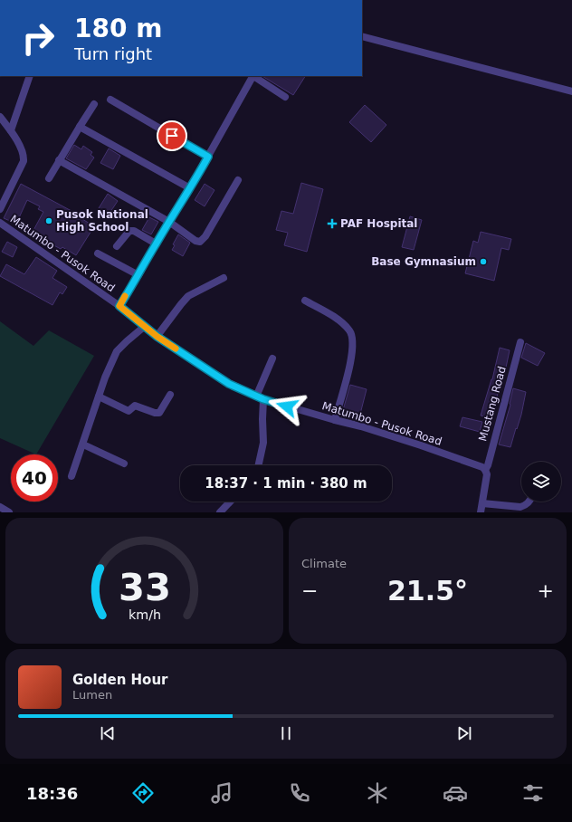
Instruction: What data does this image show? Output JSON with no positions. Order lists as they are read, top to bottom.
{
  "streets": {
    "street": ["Matumbo - Pusok Road", "Mustang Road"]
  },
  "crossings": [
    ["Matumbo - Pusok Road", "Mustang Road"]
  ],
  "places": {
    "other": ["Pusok National High School", "Base Gymnasium"],
    "health": ["PAF Hospital"]
  },
  "page": {
    "turn": ["180 m", "Turn right"],
    "limit": "40",
    "trip": "18:37 · 1 min · 380 m",
    "tile": "Climate",
    "heat": ["−", "21.5°", "+"],
    "song": ["Golden Hour", "Lumen"],
    "tabs": "18:36",
    "gauge": ["33", "km/h"]
  }
}
